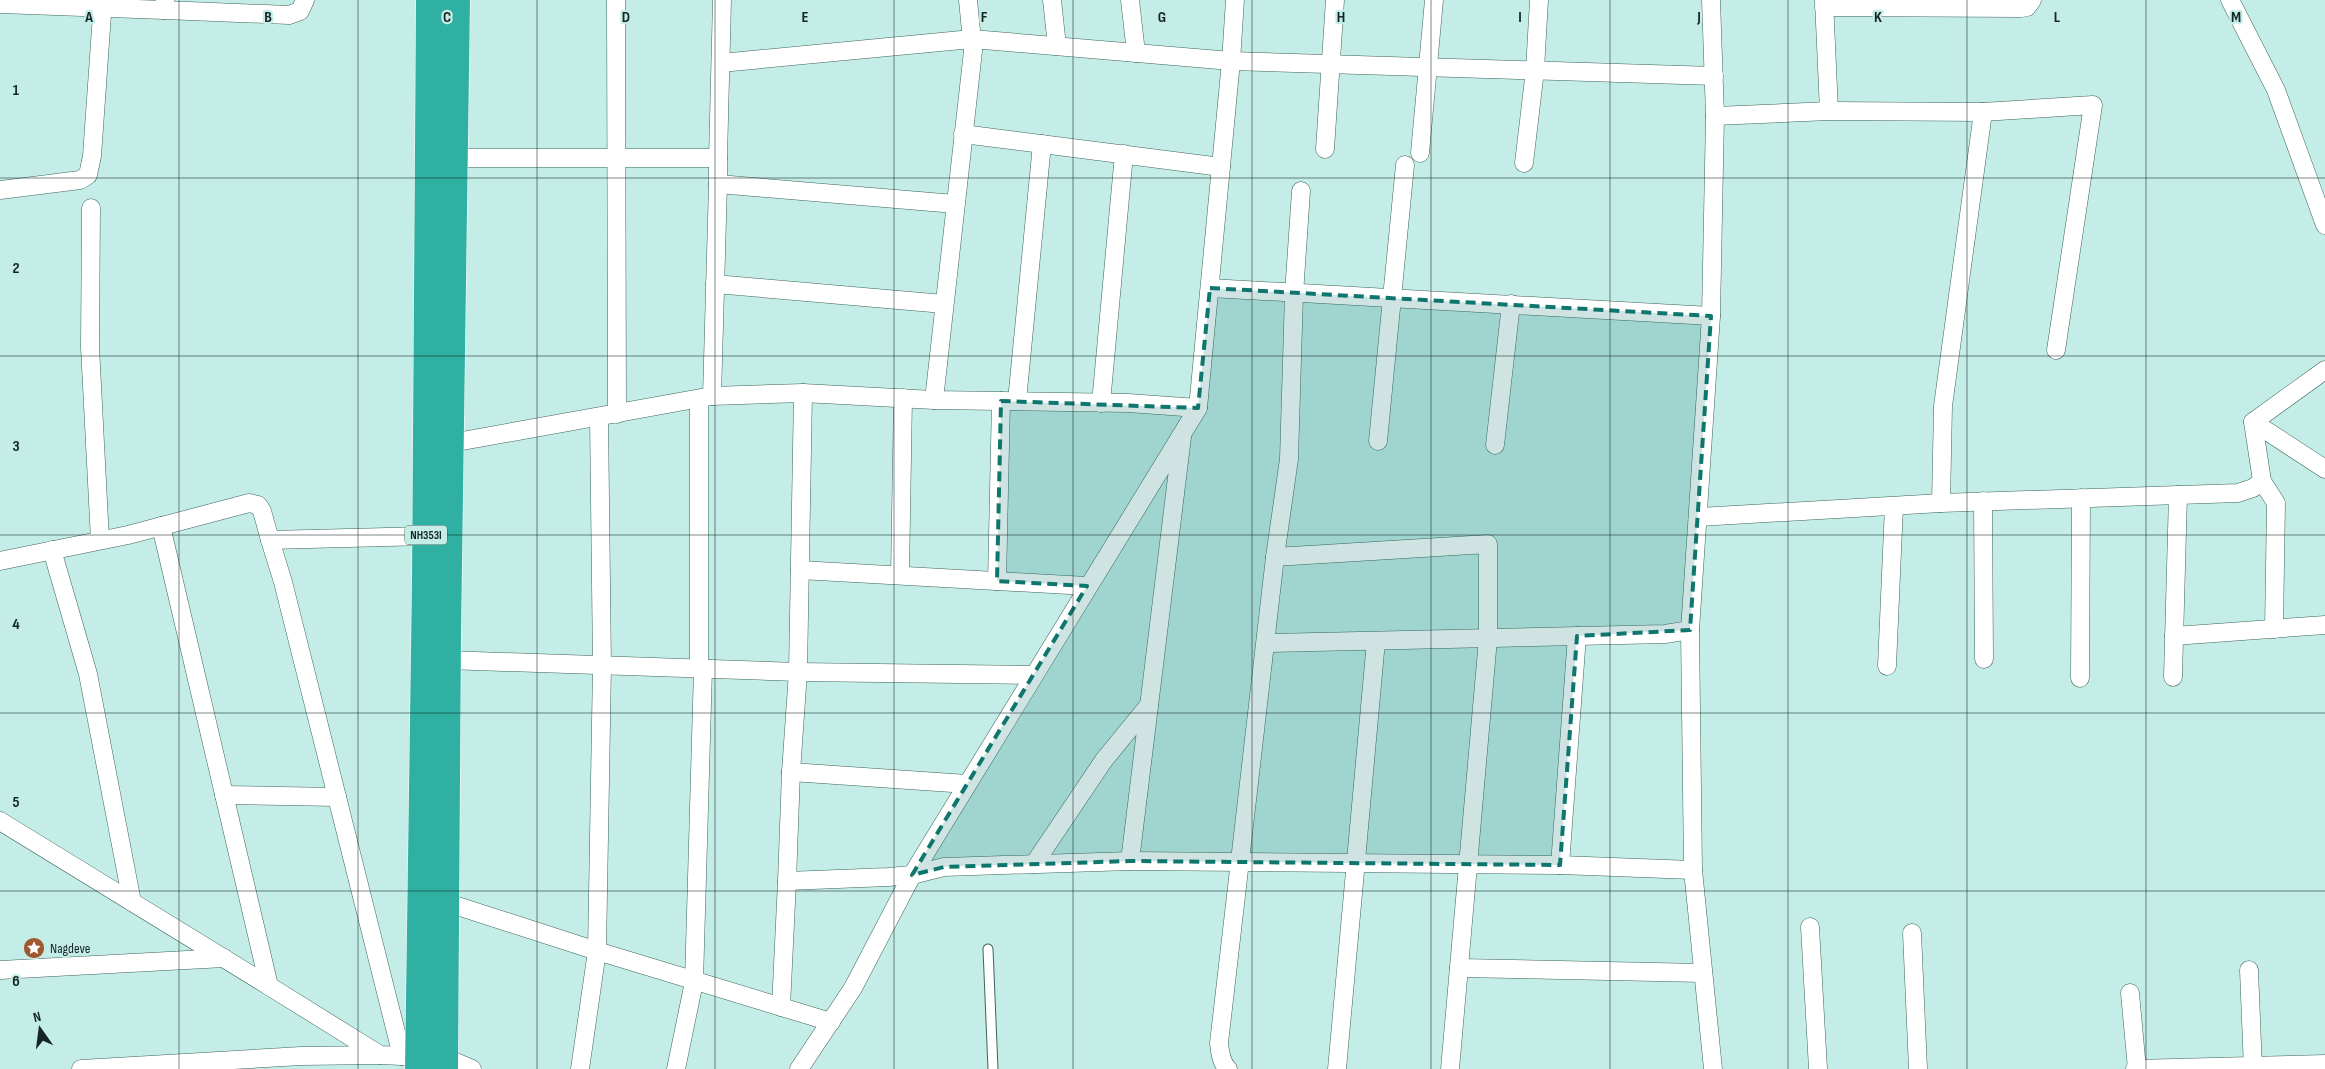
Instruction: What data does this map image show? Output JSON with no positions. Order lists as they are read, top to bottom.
{
  "streets": {
    "highway": ["NH353I"]
  },
  "places": {
    "place": ["Nagdeve"]
  },
  "north": "top",
  "grid": {
    "columns": [
      "A",
      "B",
      "C",
      "D",
      "E",
      "F",
      "G",
      "H",
      "I",
      "J",
      "K",
      "L",
      "M"
    ],
    "rows": [
      "1",
      "2",
      "3",
      "4",
      "5",
      "6"
    ]
  }
}
